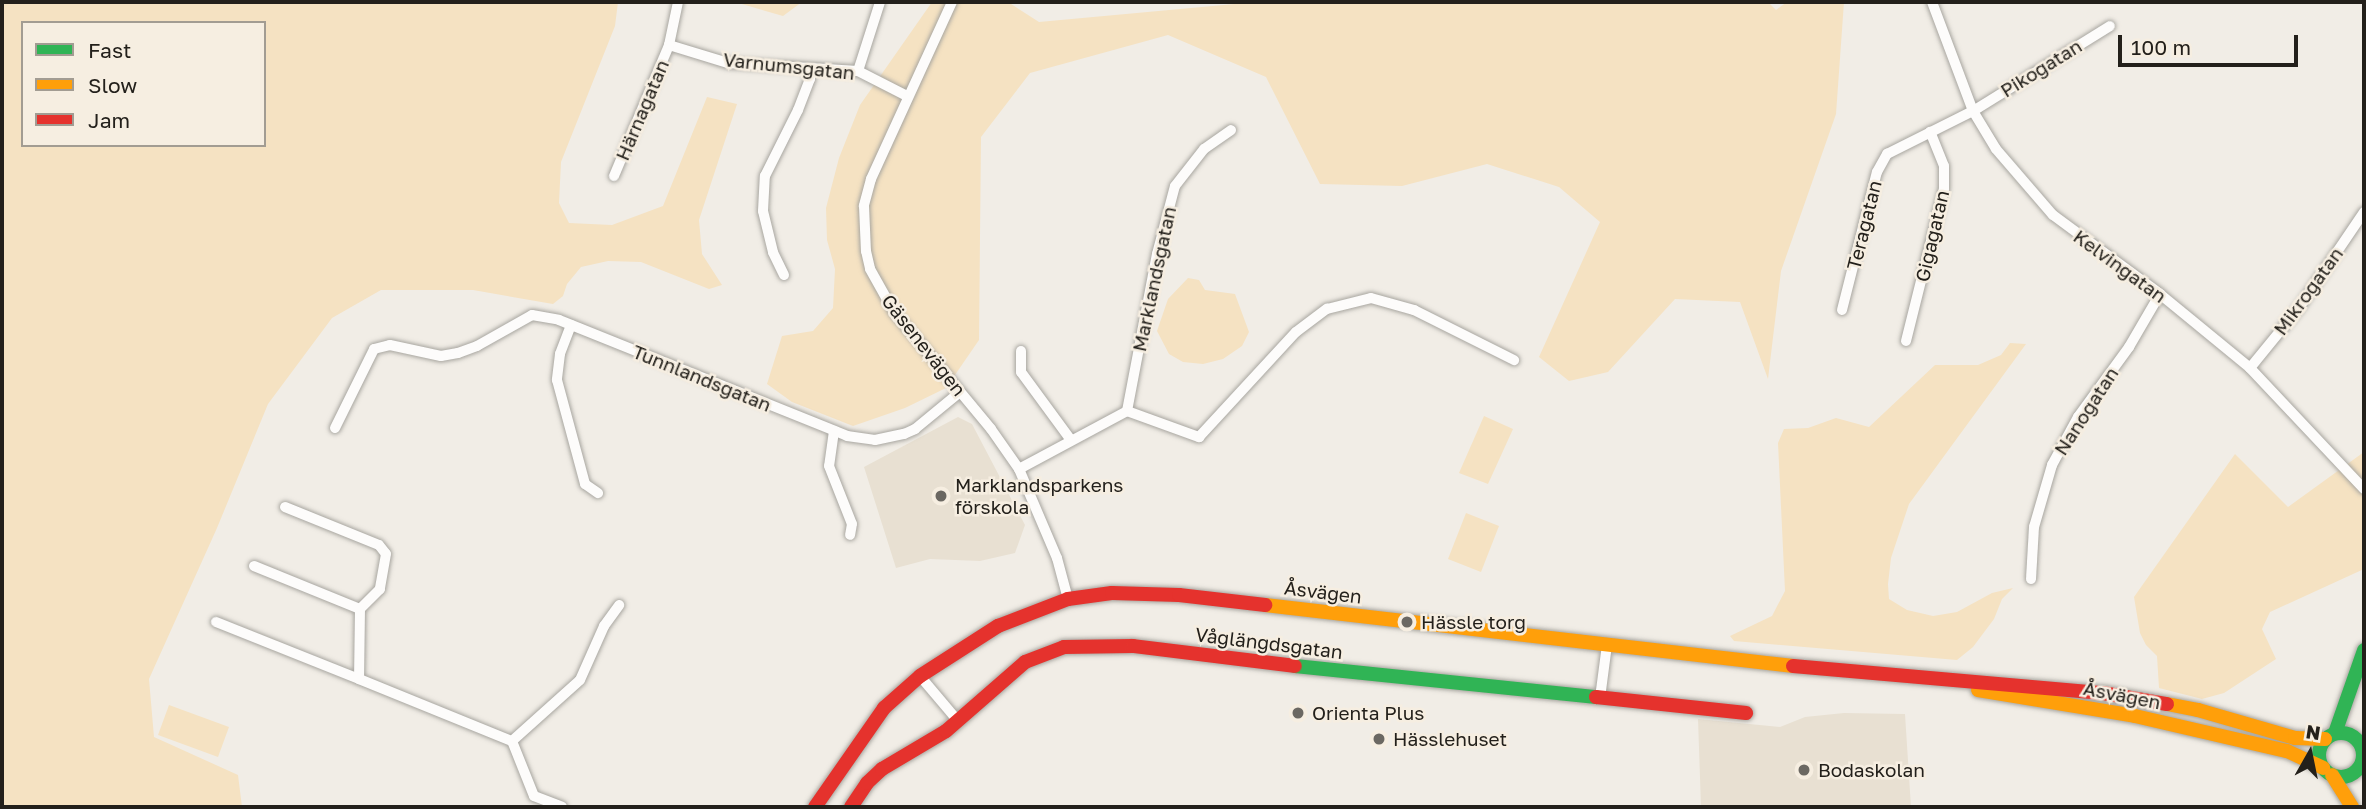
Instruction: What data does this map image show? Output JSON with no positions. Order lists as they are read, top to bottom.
{
  "streets": {
    "street": [
      "Varnumsgatan",
      "Pikogatan",
      "Härnagatan",
      "Teragatan",
      "Gigagatan",
      "Kelvingatan",
      "Marklandsgatan",
      "Mikrogatan",
      "Gäsenevägen",
      "Tunnlandsgatan",
      "Nanogatan",
      "Åsvägen",
      "Våglängdsgatan"
    ]
  },
  "crossings": [
    ["Varnumsgatan", "Härnagatan"],
    ["Varnumsgatan", "Gäsenevägen"],
    ["Pikogatan", "Teragatan"],
    ["Pikogatan", "Kelvingatan"],
    ["Teragatan", "Gigagatan"],
    ["Teragatan", "Kelvingatan"],
    ["Kelvingatan", "Mikrogatan"],
    ["Kelvingatan", "Nanogatan"],
    ["Gäsenevägen", "Tunnlandsgatan"],
    ["Gäsenevägen", "Åsvägen"]
  ],
  "places": [
    "Marklandsparkens förskola",
    "Hässle torg",
    "Orienta Plus",
    "Hässlehuset",
    "Bodaskolan"
  ],
  "legend": ["Fast", "Slow", "Jam"],
  "scale_bar": "100 m",
  "north": "top"
}
